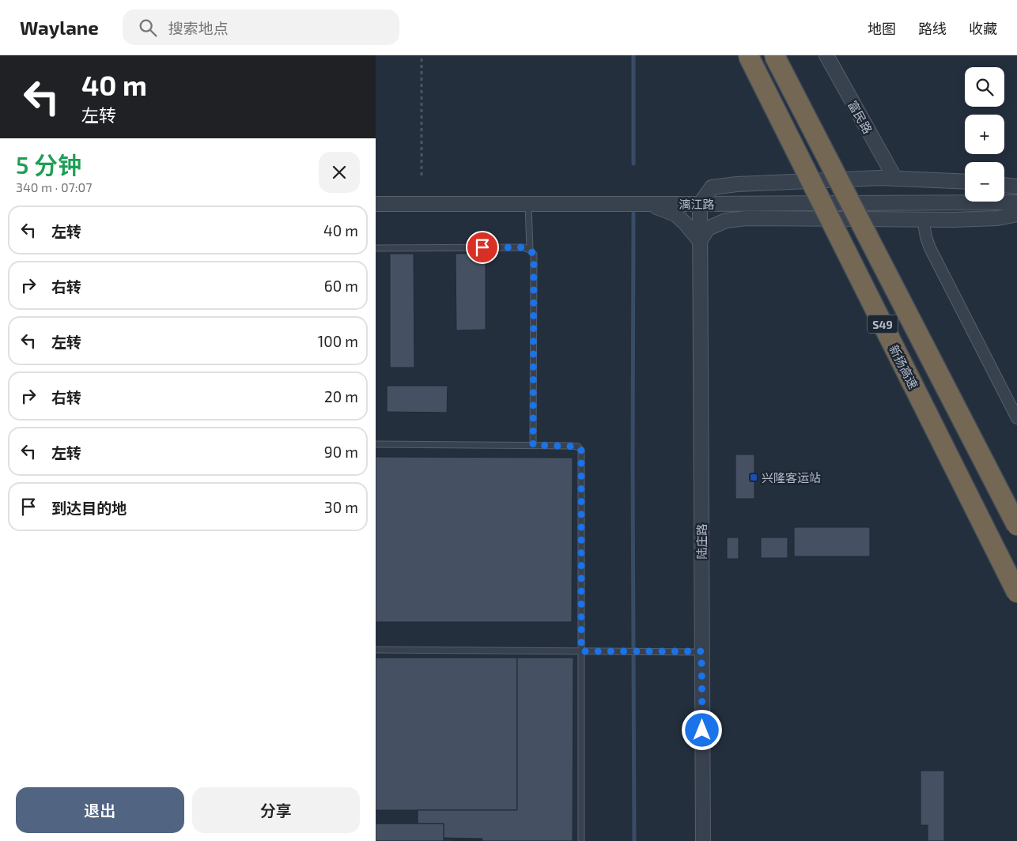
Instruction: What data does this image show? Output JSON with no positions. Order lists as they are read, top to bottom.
{
  "streets": {
    "highway": ["S49", "新扬高速"],
    "street": ["富民路", "漓江路", "陆庄路"]
  },
  "crossings": [
    ["漓江路", "陆庄路"]
  ],
  "places": {
    "transit": ["兴隆客运站"]
  },
  "page": {
    "header": "Waylane",
    "search": "搜索地点",
    "nav": ["地图", "路线", "收藏"],
    "turn": ["40 m", "左转"],
    "map_buttons": ["+", "−"],
    "heading": ["5 分钟", "340 m · 07:07"],
    "list": [
      {
        "name": "左转",
        "value": "40 m"
      },
      {
        "name": "右转",
        "value": "60 m"
      },
      {
        "name": "左转",
        "value": "100 m"
      },
      {
        "name": "右转",
        "value": "20 m"
      },
      {
        "name": "左转",
        "value": "90 m"
      },
      {
        "name": "到达目的地",
        "value": "30 m"
      }
    ],
    "buttons": ["退出", "分享"]
  }
}
